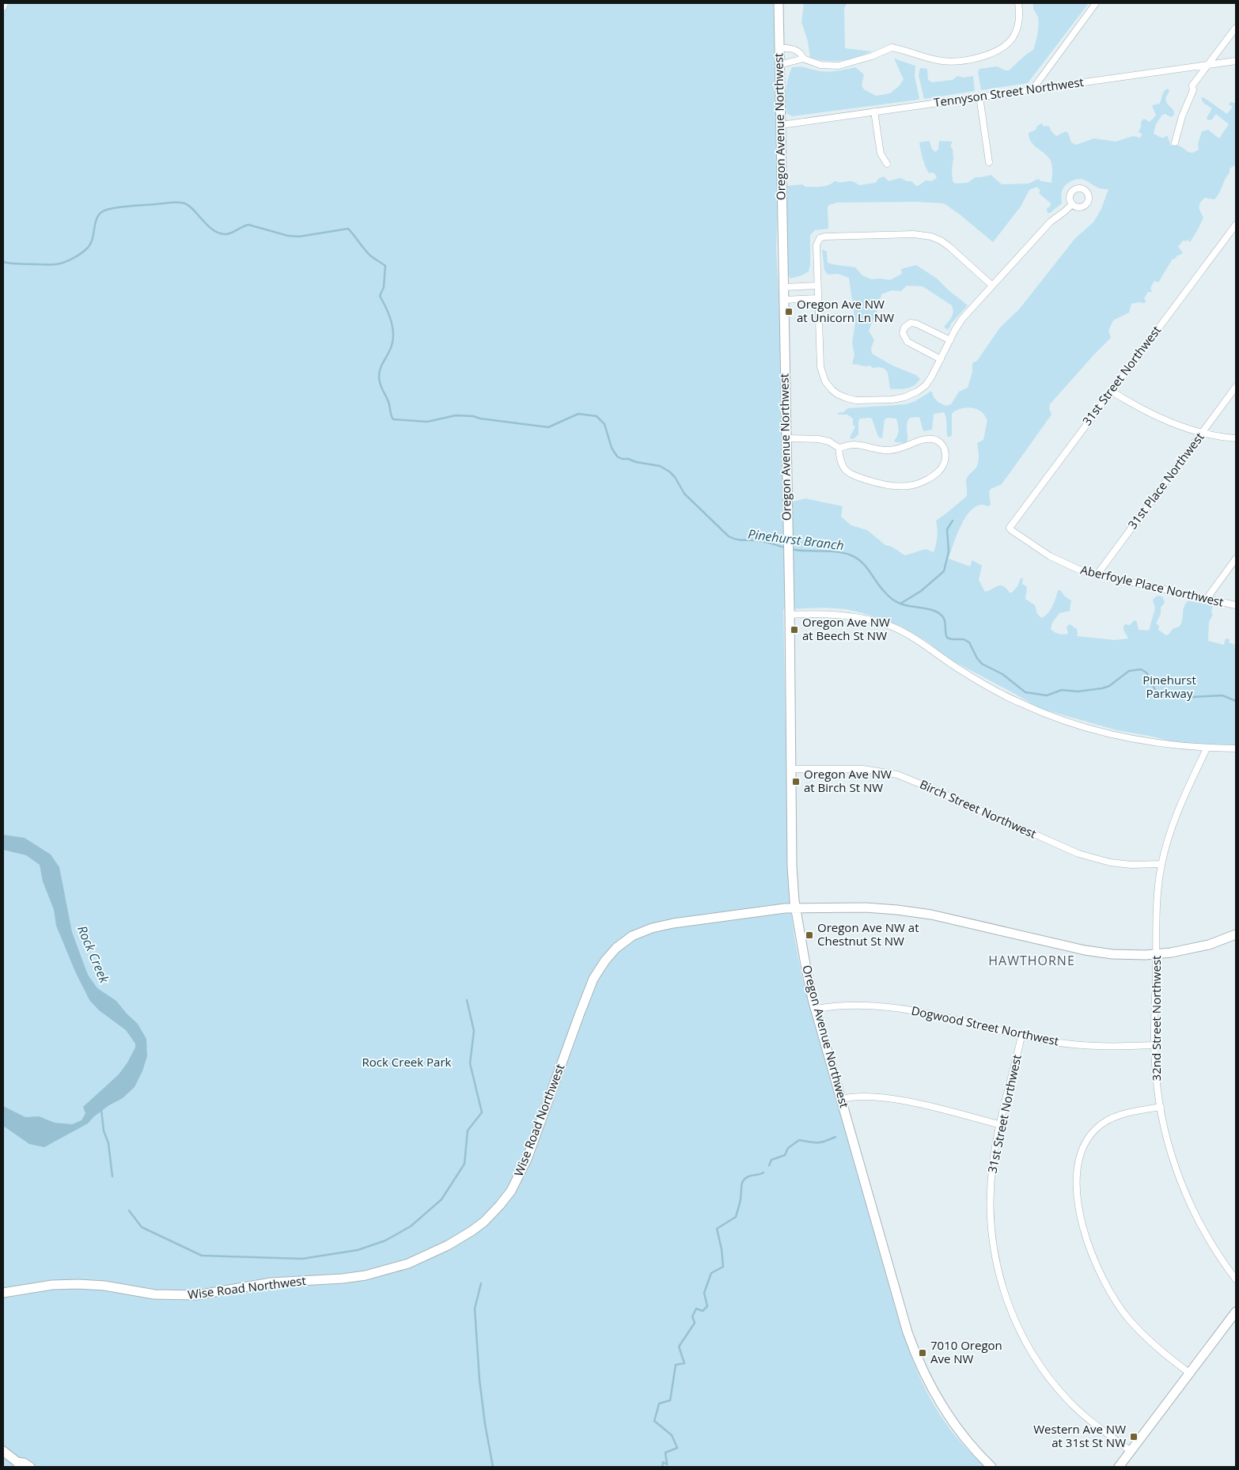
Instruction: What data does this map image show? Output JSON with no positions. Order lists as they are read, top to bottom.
{
  "streets": {
    "street": [
      "Tennyson Street Northwest",
      "Oregon Avenue Northwest",
      "31st Street Northwest",
      "31st Place Northwest",
      "Aberfoyle Place Northwest",
      "Birch Street Northwest",
      "32nd Street Northwest",
      "Dogwood Street Northwest",
      "Wise Road Northwest"
    ]
  },
  "crossings": [
    ["Tennyson Street Northwest", "Oregon Avenue Northwest"],
    ["Oregon Avenue Northwest", "Birch Street Northwest"],
    ["Oregon Avenue Northwest", "Dogwood Street Northwest"],
    ["Oregon Avenue Northwest", "Wise Road Northwest"],
    ["31st Street Northwest", "Aberfoyle Place Northwest"],
    ["31st Street Northwest", "Dogwood Street Northwest"],
    ["31st Place Northwest", "Aberfoyle Place Northwest"],
    ["Birch Street Northwest", "32nd Street Northwest"],
    ["32nd Street Northwest", "Dogwood Street Northwest"],
    ["32nd Street Northwest", "Wise Road Northwest"]
  ],
  "districts": ["HAWTHORNE"],
  "water": ["Pinehurst Branch", "Rock Creek"],
  "parks": ["Pinehurst Parkway", "Rock Creek Park"],
  "places": {
    "transit": [
      "Oregon Ave NW at Unicorn Ln NW",
      "Oregon Ave NW at Beech St NW",
      "Oregon Ave NW at Birch St NW",
      "Oregon Ave NW at Chestnut St NW",
      "7010 Oregon Ave NW",
      "Western Ave NW at 31st St NW"
    ]
  }
}
